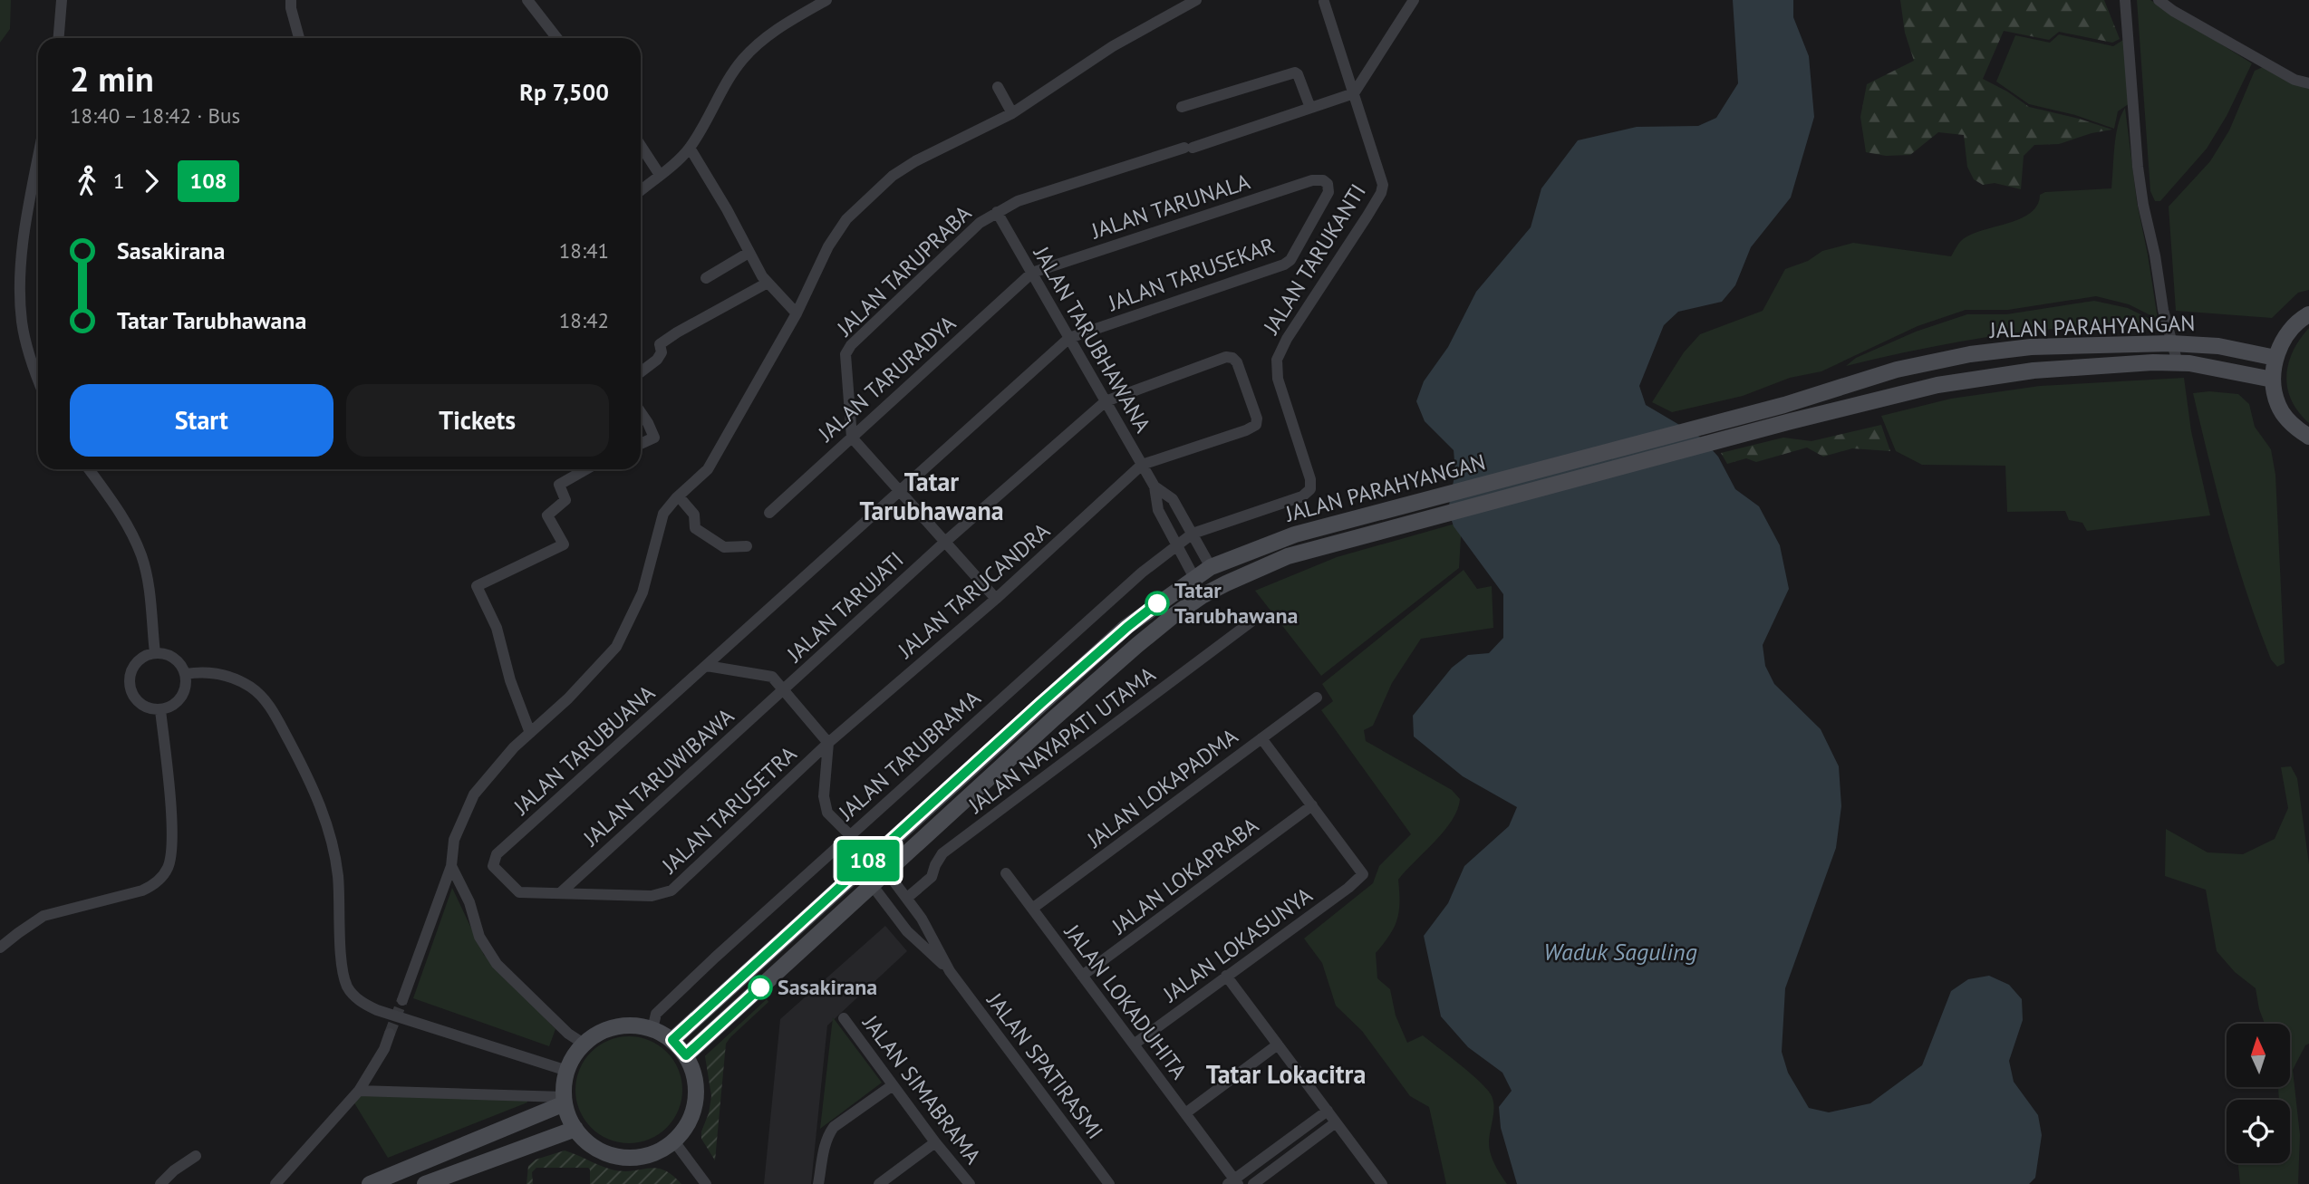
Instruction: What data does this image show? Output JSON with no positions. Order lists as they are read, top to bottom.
{
  "streets": {
    "main road": ["JALAN PARAHYANGAN"],
    "street": [
      "JALAN TARUNALA",
      "JALAN TARUKANTI",
      "JALAN TARUPRABA",
      "JALAN TARUSEKAR",
      "JALAN TARUBHAWANA",
      "JALAN TARURADYA",
      "JALAN TARUCANDRA",
      "JALAN TARUJATI",
      "JALAN NAYAPATI UTAMA",
      "JALAN TARUBUANA",
      "JALAN TARUBRAMA",
      "JALAN TARUWIBAWA",
      "JALAN LOKAPADMA",
      "JALAN TARUSETRA",
      "JALAN LOKAPRABA",
      "JALAN LOKASUNYA",
      "JALAN LOKADUHITA",
      "JALAN SPATIRASMI",
      "JALAN SIMABRAMA"
    ]
  },
  "crossings": [
    ["JALAN TARUNALA", "JALAN TARUSEKAR"],
    ["JALAN TARUNALA", "JALAN TARUBHAWANA"],
    ["JALAN TARUNALA", "JALAN TARURADYA"],
    ["JALAN TARUKANTI", "JALAN TARUPRABA"],
    ["JALAN TARUKANTI", "JALAN TARUBRAMA"],
    ["JALAN TARUPRABA", "JALAN TARUBHAWANA"],
    ["JALAN TARUPRABA", "JALAN TARURADYA"],
    ["JALAN TARUSEKAR", "JALAN TARUBHAWANA"],
    ["JALAN TARUSEKAR", "JALAN TARUBUANA"],
    ["JALAN PARAHYANGAN", "JALAN TARUBRAMA"],
    ["JALAN PARAHYANGAN", "JALAN SPATIRASMI"],
    ["JALAN TARUBHAWANA", "JALAN TARURADYA"],
    ["JALAN TARUBHAWANA", "JALAN TARUCANDRA"],
    ["JALAN TARUBHAWANA", "JALAN TARUJATI"],
    ["JALAN TARUBHAWANA", "JALAN TARUBUANA"],
    ["JALAN TARUCANDRA", "JALAN TARUSETRA"],
    ["JALAN TARUJATI", "JALAN TARUWIBAWA"],
    ["JALAN NAYAPATI UTAMA", "JALAN SPATIRASMI"],
    ["JALAN TARUBUANA", "JALAN TARUWIBAWA"],
    ["JALAN TARUBUANA", "JALAN TARUSETRA"],
    ["JALAN TARUWIBAWA", "JALAN TARUSETRA"],
    ["JALAN LOKAPADMA", "JALAN LOKADUHITA"],
    ["JALAN LOKAPRABA", "JALAN LOKASUNYA"],
    ["JALAN LOKAPRABA", "JALAN LOKADUHITA"],
    ["JALAN LOKASUNYA", "JALAN LOKADUHITA"]
  ],
  "districts": ["Tatar Tarubhawana", "Tatar Lokacitra"],
  "water": ["Waduk Saguling"],
  "places": ["Tatar Tarubhawana", "Sasakirana"],
  "lines": ["bus line 108"],
  "north": "top",
  "page": {
    "on_map": "108",
    "heading": ["2 min", "18:40 – 18:42 · Bus", "Rp 7,500"],
    "legs": ["1", "108"],
    "list": [
      {
        "name": "Sasakirana",
        "value": "18:41"
      },
      {
        "name": "Tatar Tarubhawana",
        "value": "18:42"
      }
    ],
    "buttons": ["Start", "Tickets"]
  }
}
